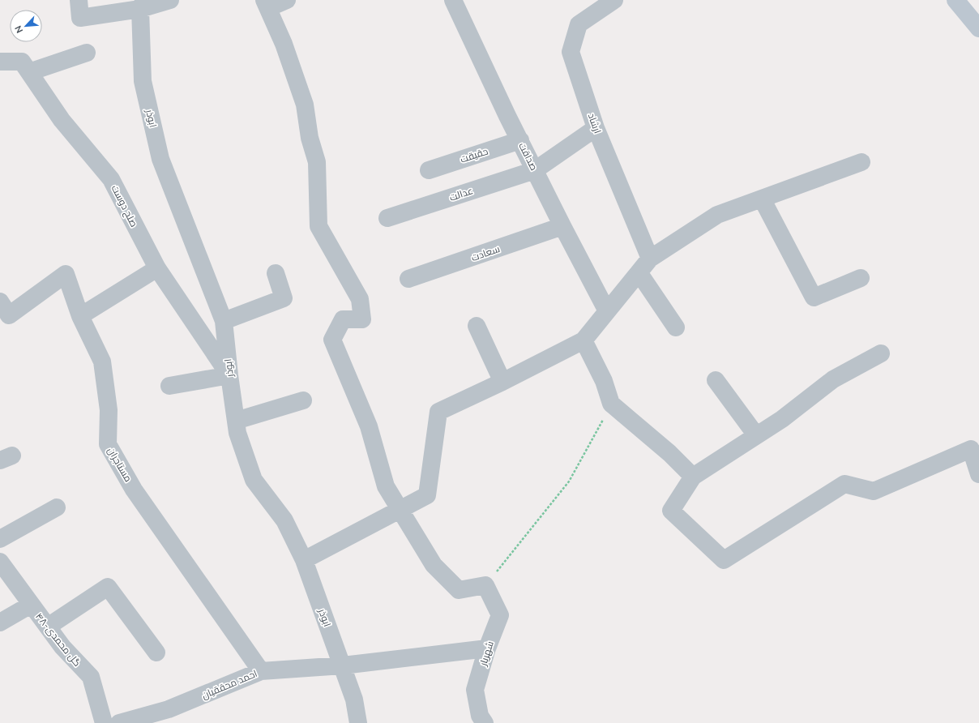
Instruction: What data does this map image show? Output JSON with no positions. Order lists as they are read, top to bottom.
{
  "streets": {
    "street": [
      "ابوذر",
      "ارشاد",
      "حقیقت",
      "صداقت",
      "عدالت",
      "صلح دوست",
      "سعادت",
      "مستاجران",
      "۴۸-گل محمدی",
      "شهریار",
      "احمد محققیان"
    ]
  },
  "crossings": [
    ["ابوذر", "صلح دوست"],
    ["ابوذر", "احمد محققیان"],
    ["ارشاد", "عدالت"],
    ["حقیقت", "صداقت"],
    ["صداقت", "عدالت"],
    ["صداقت", "سعادت"],
    ["مستاجران", "احمد محققیان"],
    ["شهریار", "احمد محققیان"]
  ],
  "north": "bottom left"
}
